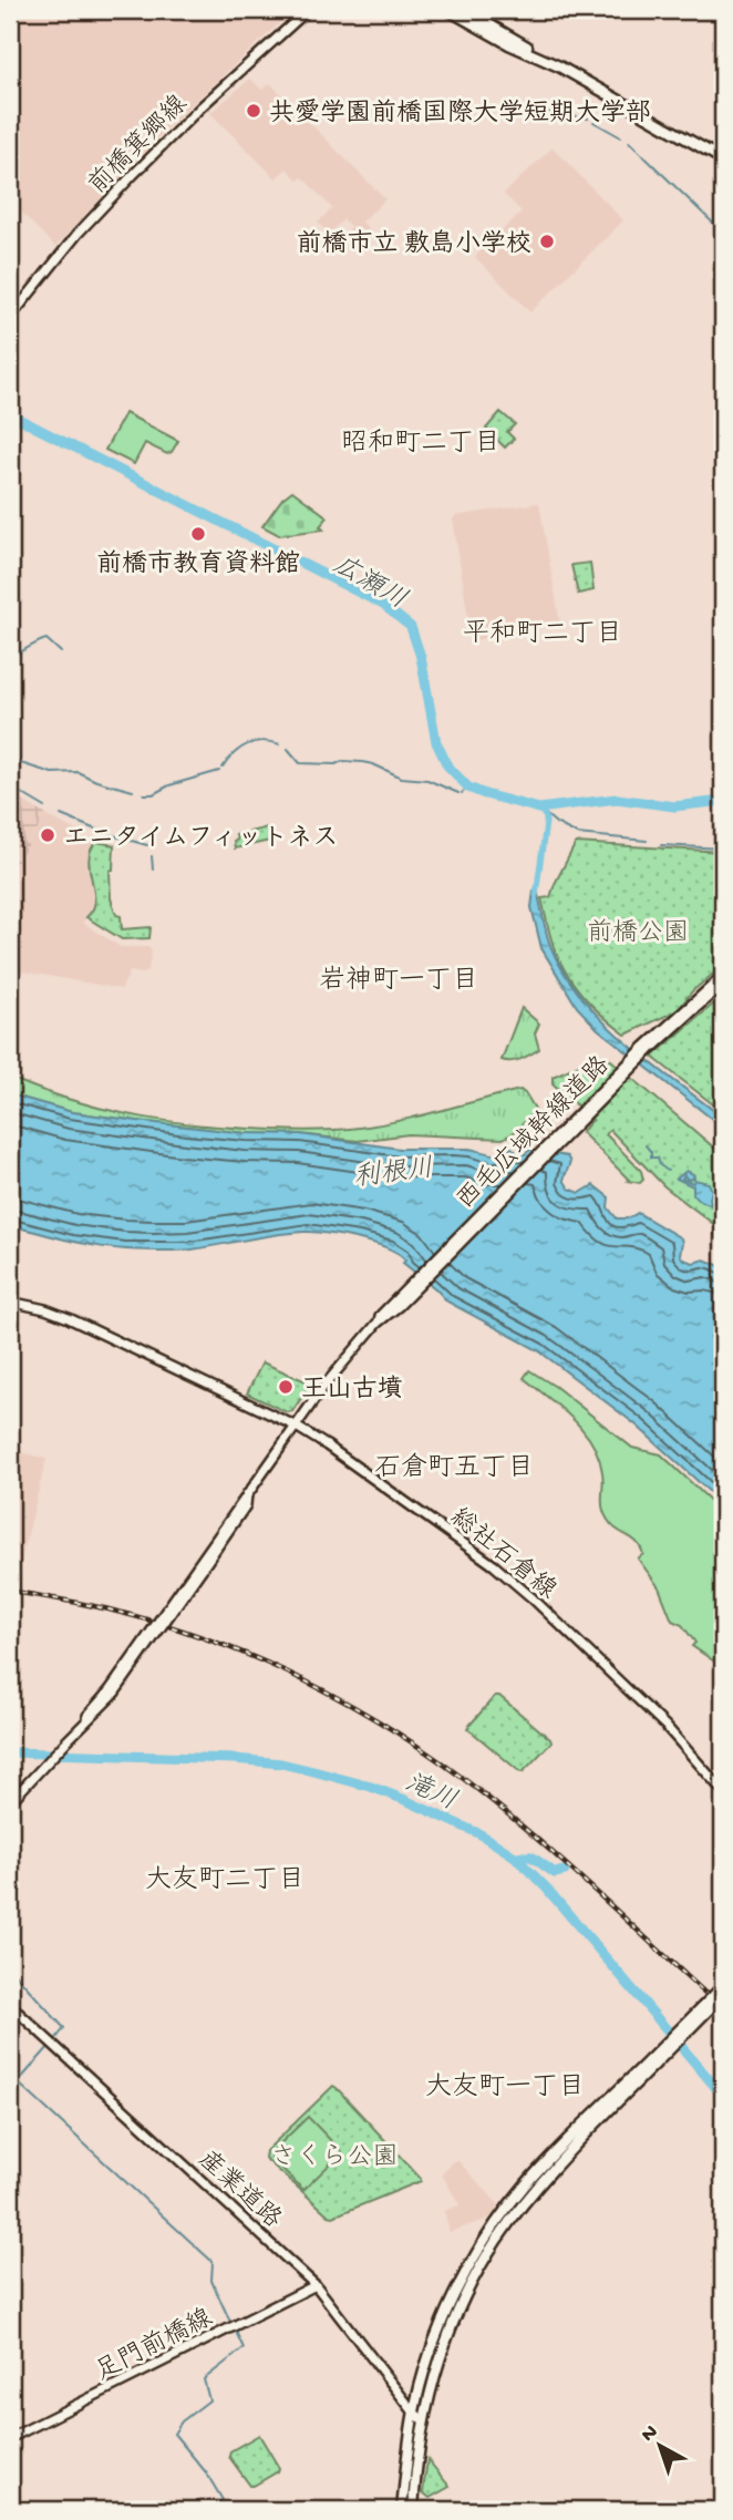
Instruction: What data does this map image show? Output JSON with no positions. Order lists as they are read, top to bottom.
{
  "streets": {
    "main road": [
      "前橋箕郷線",
      "西毛広域幹線道路",
      "総社石倉線",
      "産業道路",
      "足門前橋線"
    ]
  },
  "crossings": [
    ["西毛広域幹線道路", "総社石倉線"],
    ["産業道路", "足門前橋線"]
  ],
  "districts": [
    "昭和町二丁目",
    "平和町二丁目",
    "岩神町一丁目",
    "石倉町五丁目",
    "大友町二丁目",
    "大友町一丁目"
  ],
  "water": ["広瀬川", "利根川", "滝川"],
  "parks": ["前橋公園", "さくら公園"],
  "places": [
    "共愛学園前橋国際大学短期大学部",
    "前橋市立 敷島小学校",
    "前橋市教育資料館",
    "エニタイムフィットネス",
    "王山古墳"
  ],
  "north": "top left"
}
